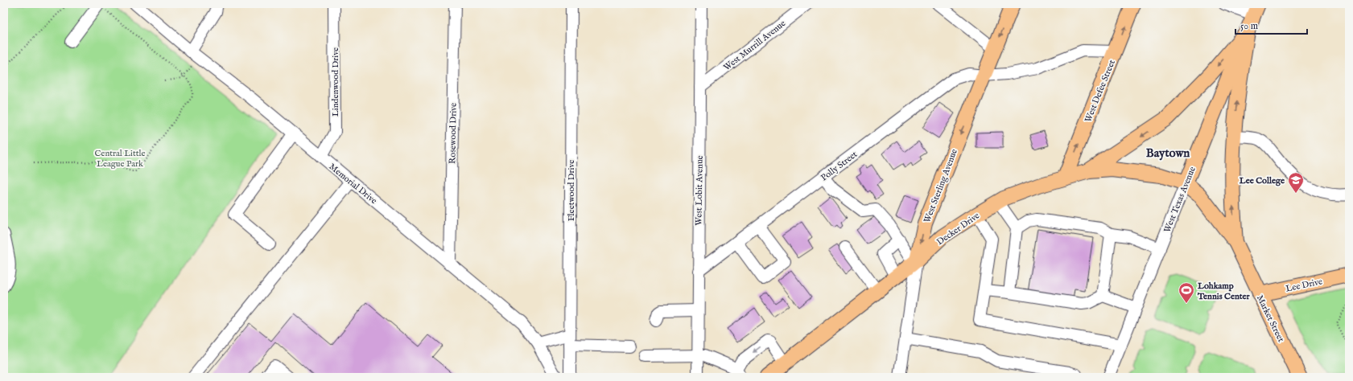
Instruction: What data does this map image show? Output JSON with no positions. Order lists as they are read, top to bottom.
{
  "streets": {
    "main road": [
      "West Defee Street",
      "West Sterling Avenue",
      "West Texas Avenue",
      "Decker Drive",
      "Lee Drive",
      "Market Street"
    ],
    "street": [
      "West Murrill Avenue",
      "Lindenwood Drive",
      "Rosewood Drive",
      "Polly Street",
      "Memorial Drive",
      "Fleetwood Drive",
      "West Lobit Avenue"
    ]
  },
  "crossings": [
    ["West Murrill Avenue", "West Lobit Avenue"],
    ["Lindenwood Drive", "Memorial Drive"],
    ["West Defee Street", "Polly Street"],
    ["West Defee Street", "Decker Drive"],
    ["Rosewood Drive", "Memorial Drive"],
    ["Polly Street", "West Sterling Avenue"],
    ["Polly Street", "West Lobit Avenue"],
    ["West Sterling Avenue", "Decker Drive"],
    ["West Texas Avenue", "Decker Drive"],
    ["West Texas Avenue", "Market Street"],
    ["Decker Drive", "Market Street"],
    ["Lee Drive", "Market Street"]
  ],
  "one_way": ["West Defee Street", "West Sterling Avenue"],
  "districts": ["Baytown"],
  "parks": ["Central Little League Park"],
  "places": {
    "school or university": ["Lee College"],
    "sports": ["Lohkamp Tennis Center"]
  },
  "scale_bar": "50 m"
}
